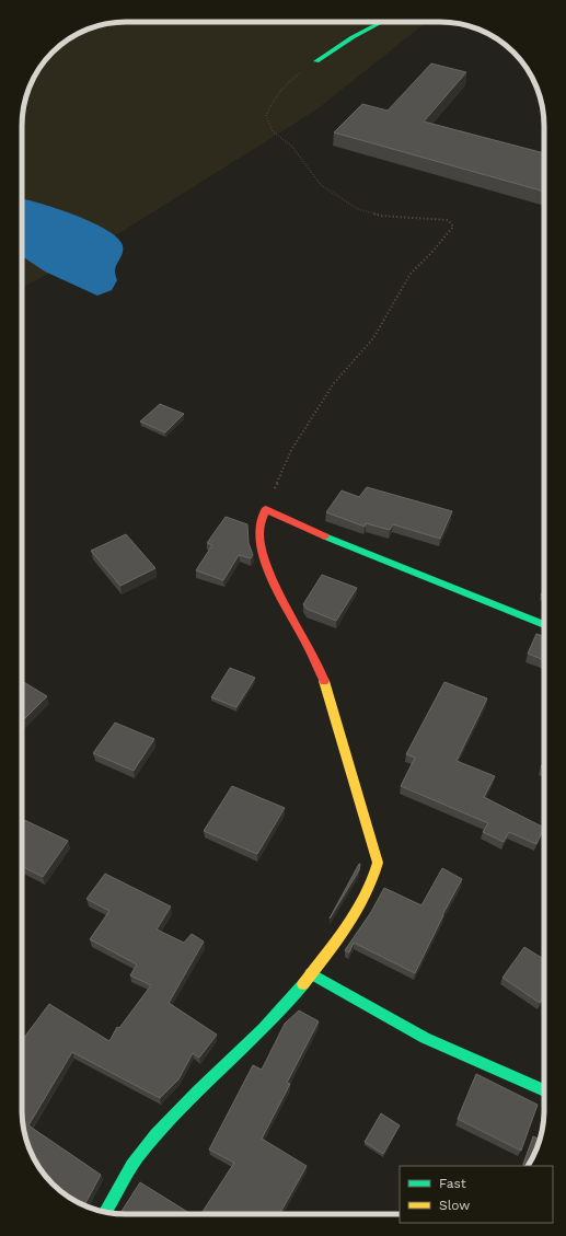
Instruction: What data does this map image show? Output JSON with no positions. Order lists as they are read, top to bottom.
{
  "legend": ["Fast", "Slow"]
}
